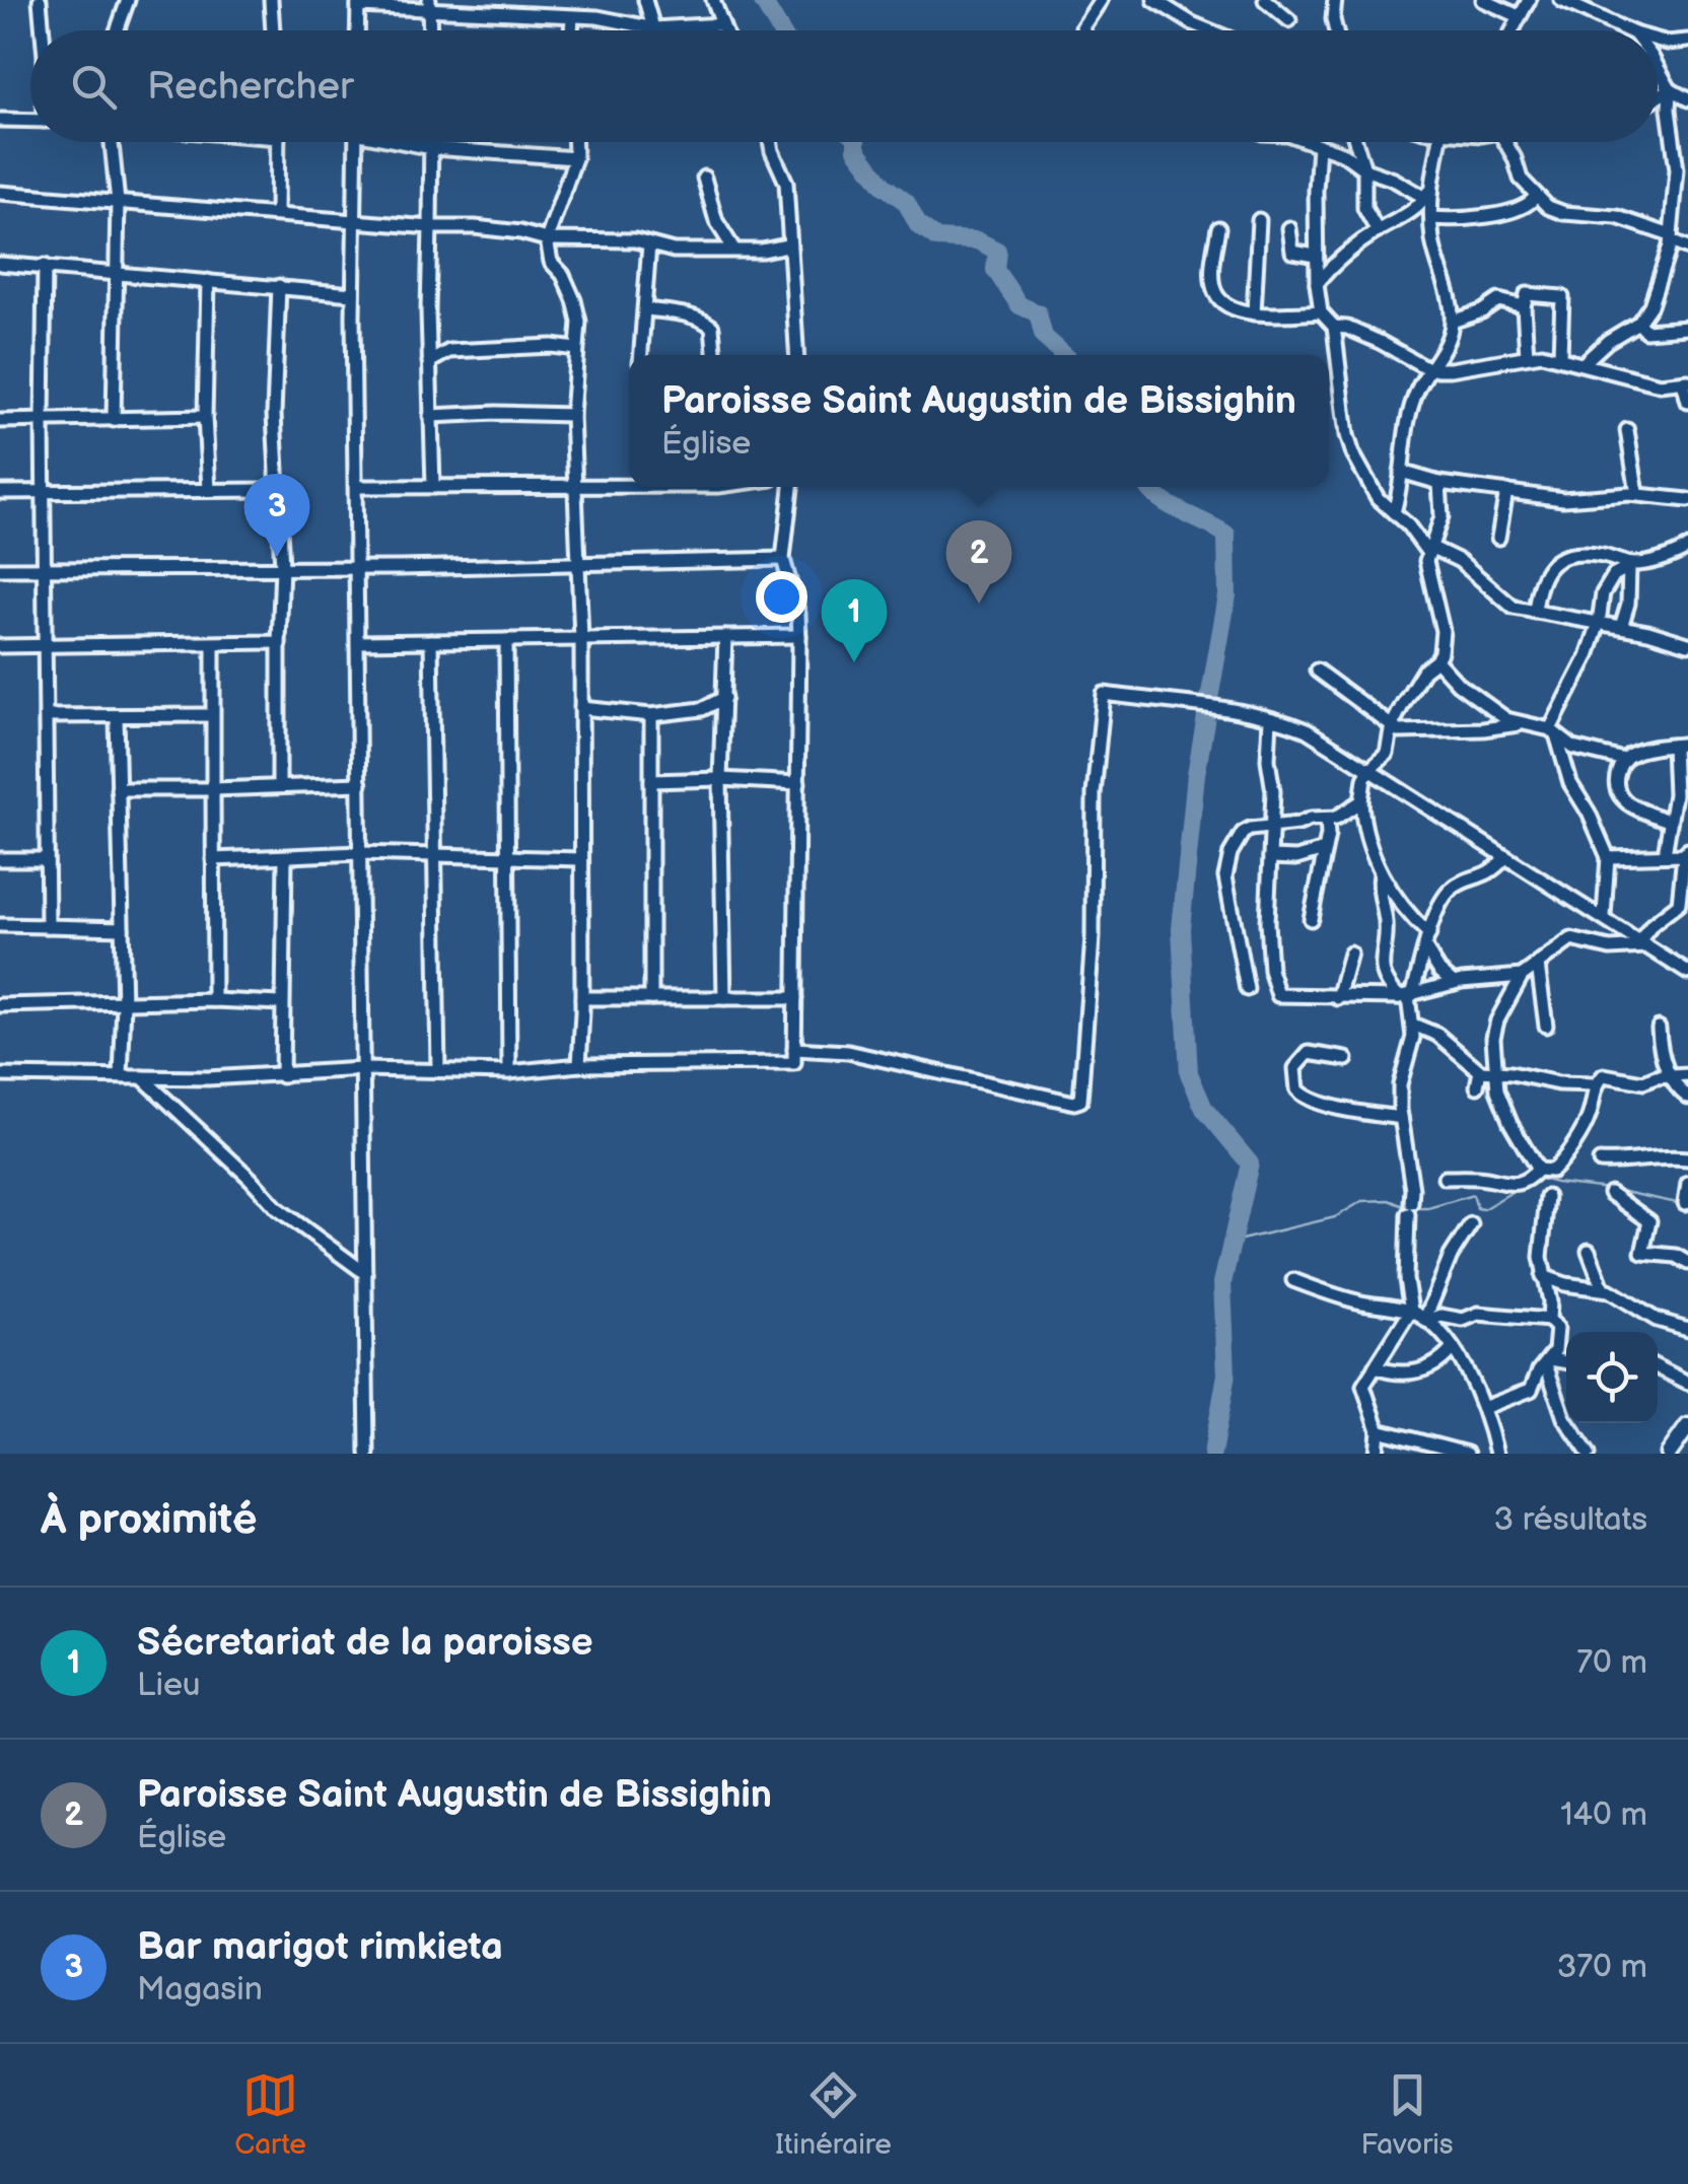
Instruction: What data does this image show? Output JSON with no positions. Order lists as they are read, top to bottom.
{
  "page": {
    "search": "Rechercher",
    "popup": ["Paroisse Saint Augustin de Bissighin", "Église"],
    "pins": ["3", "2", "1"],
    "heading": ["À proximité", "3 résultats"],
    "list": [
      {
        "mark": "1",
        "name": "Sécretariat de la paroisse",
        "note": "Lieu",
        "value": "70 m"
      },
      {
        "mark": "2",
        "name": "Paroisse Saint Augustin de Bissighin",
        "note": "Église",
        "value": "140 m"
      },
      {
        "mark": "3",
        "name": "Bar marigot rimkieta",
        "note": "Magasin",
        "value": "370 m"
      }
    ],
    "nav": ["Carte", "Itinéraire", "Favoris"]
  }
}
